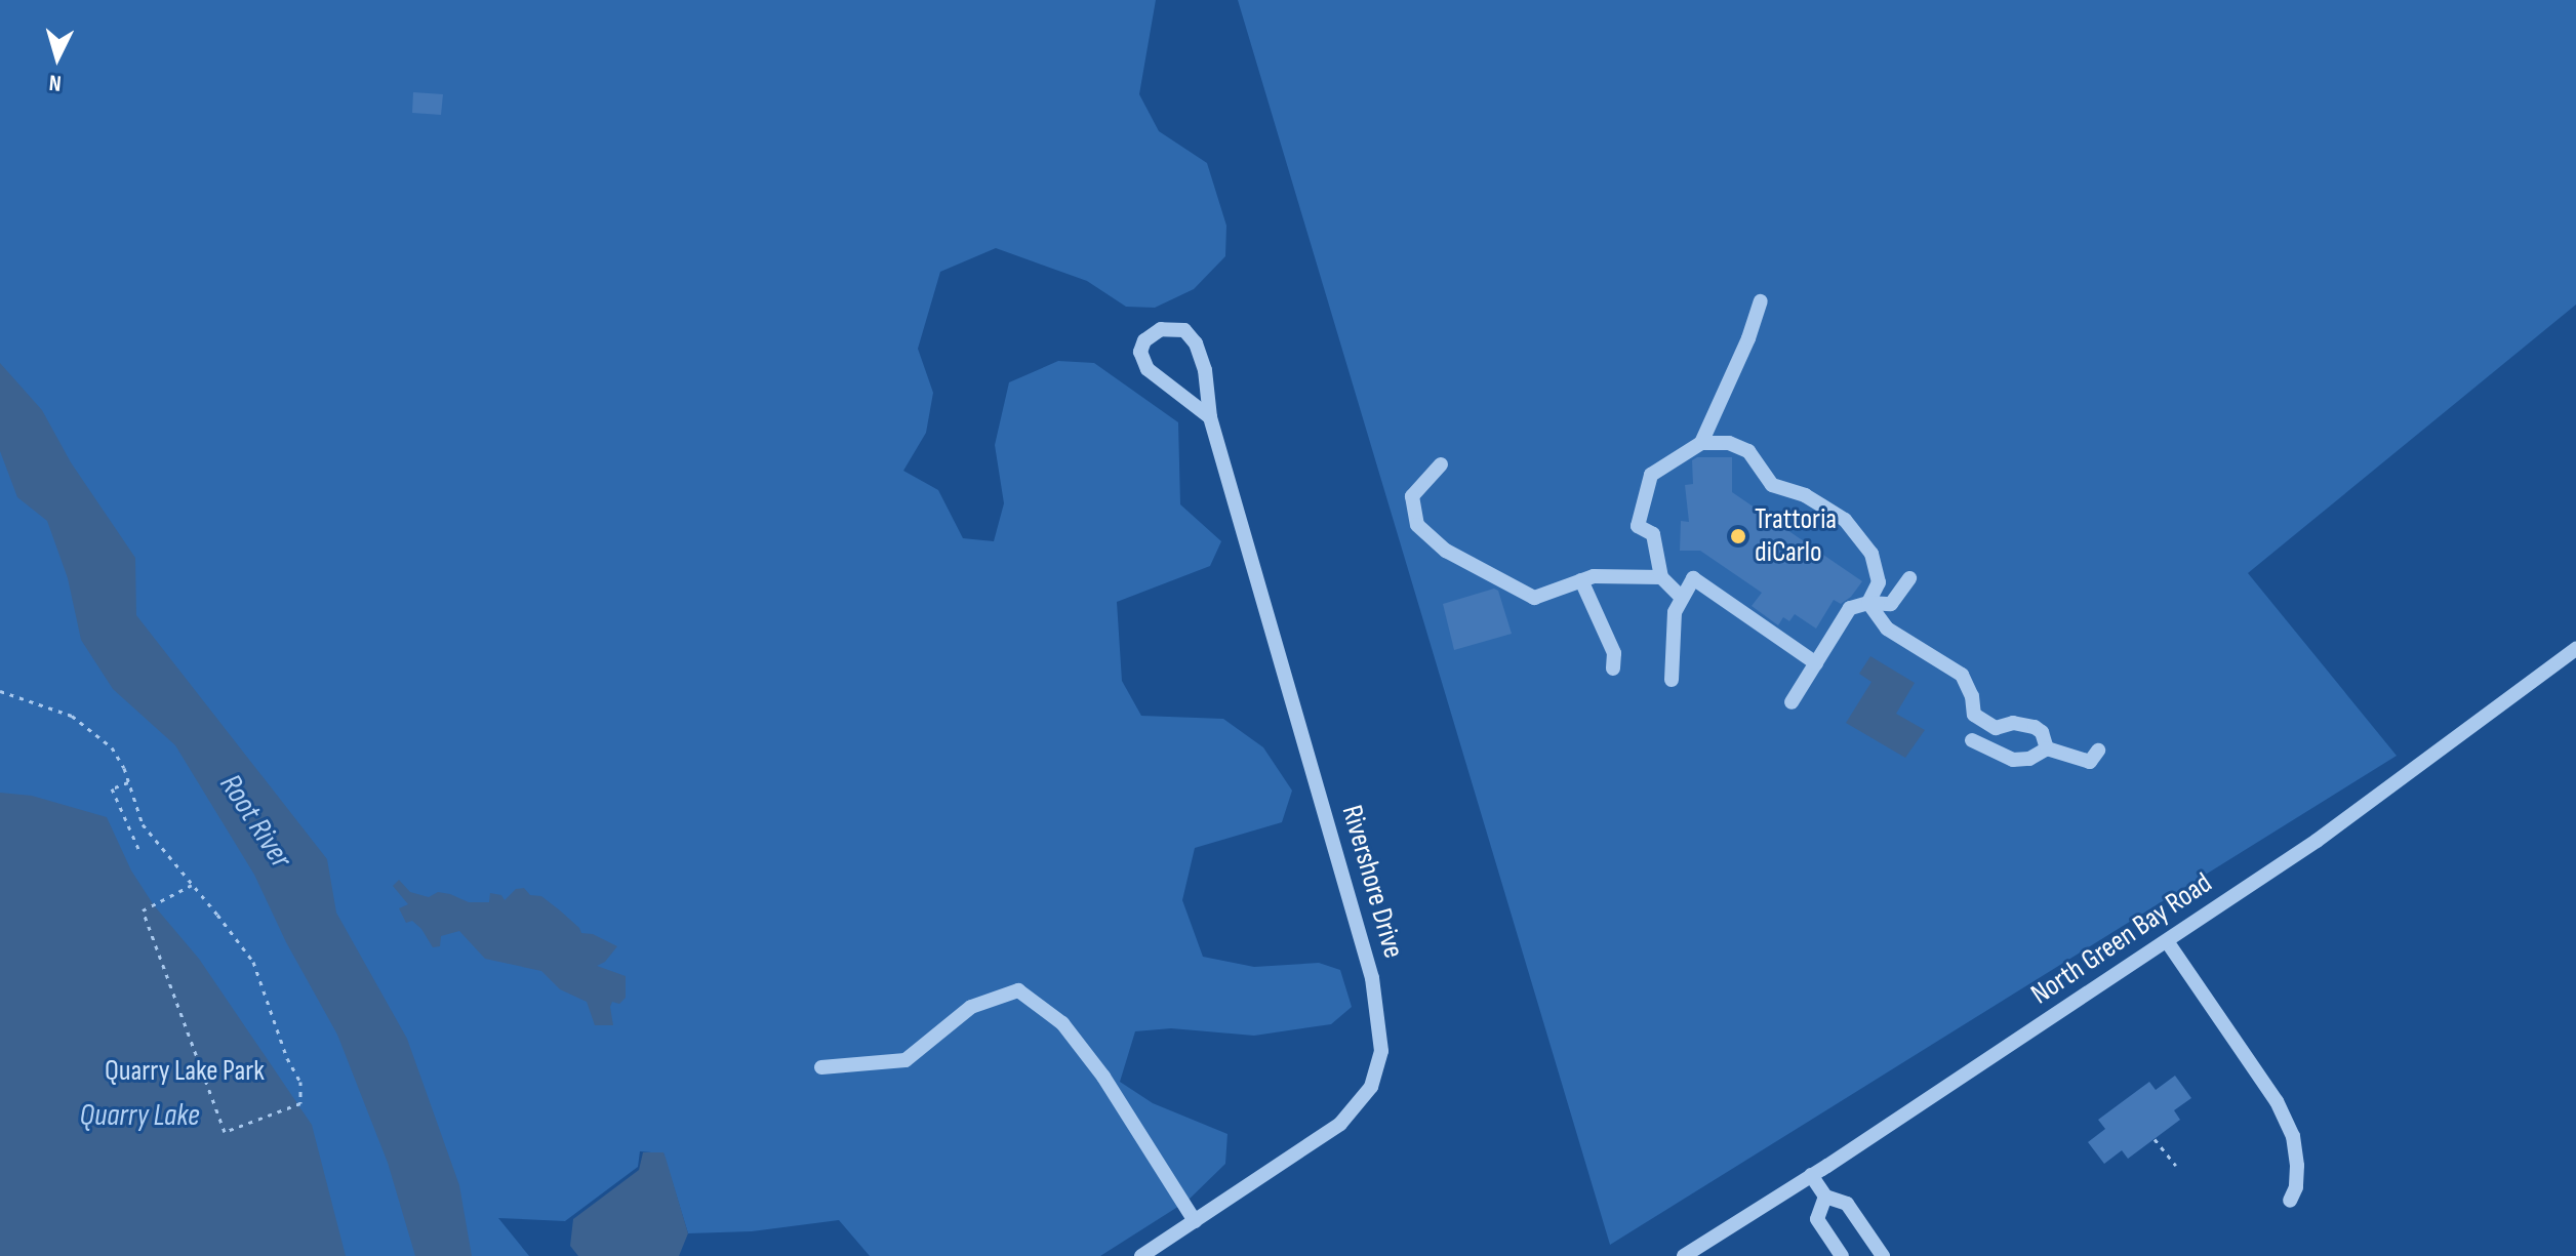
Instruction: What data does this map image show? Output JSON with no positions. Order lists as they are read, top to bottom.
{
  "streets": {
    "street": ["Rivershore Drive", "North Green Bay Road"]
  },
  "water": ["Root River", "Quarry Lake"],
  "parks": ["Quarry Lake Park"],
  "places": ["Trattoria diCarlo"],
  "north": "bottom"
}
